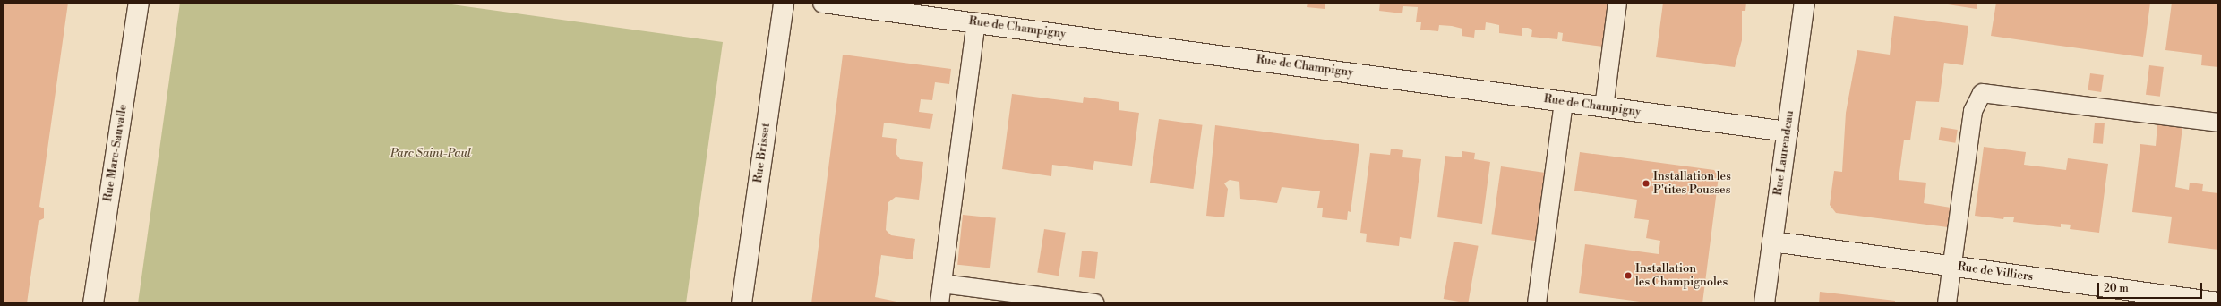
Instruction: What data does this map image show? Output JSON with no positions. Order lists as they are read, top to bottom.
{
  "streets": {
    "street": [
      "Rue de Champigny",
      "Rue Marc-Sauvalle",
      "Rue Brisset",
      "Rue Laurendeau",
      "Rue de Villiers"
    ]
  },
  "crossings": [
    ["Rue de Champigny", "Rue Laurendeau"],
    ["Rue Laurendeau", "Rue de Villiers"]
  ],
  "parks": ["Parc Saint-Paul"],
  "places": ["Installation les P'tites Pousses", "Installation les Champignoles"],
  "scale_bar": "20 m"
}
